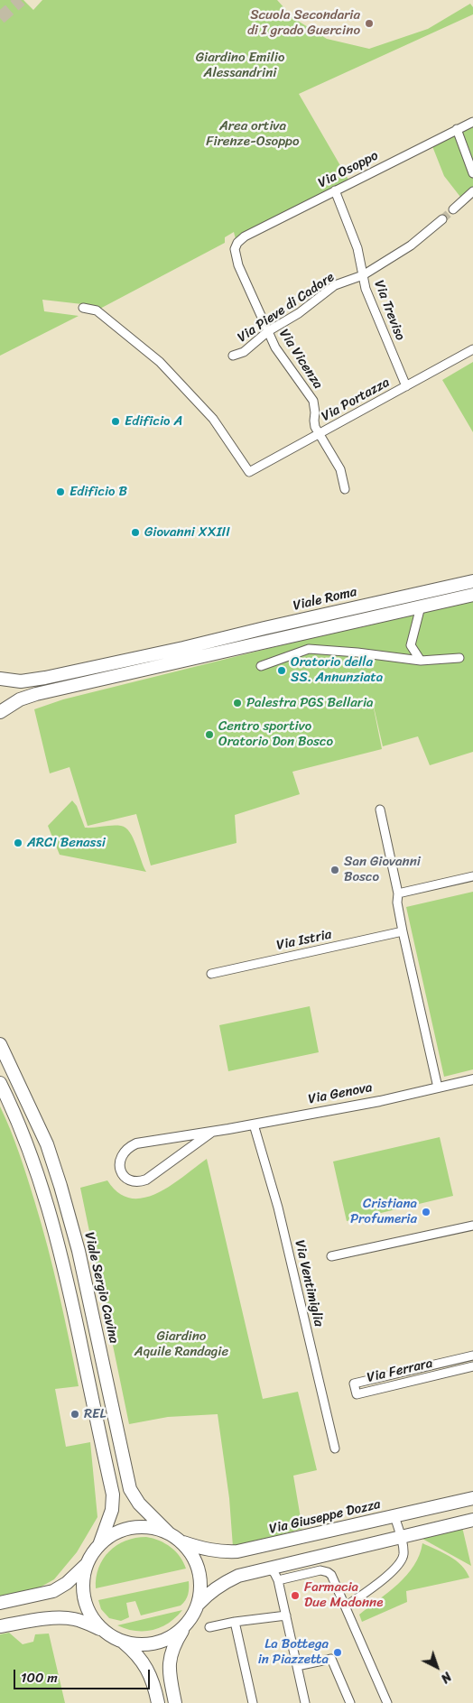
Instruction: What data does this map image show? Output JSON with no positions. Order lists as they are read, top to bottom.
{
  "streets": {
    "main road": ["Viale Roma", "Viale Sergio Cavina", "Via Giuseppe Dozza"],
    "street": [
      "Via Osoppo",
      "Via Pieve di Cadore",
      "Via Treviso",
      "Via Vicenza",
      "Via Portazza",
      "Via Istria",
      "Via Genova",
      "Via Ventimiglia",
      "Via Ferrara"
    ]
  },
  "crossings": [
    ["Via Osoppo", "Via Treviso"],
    ["Via Osoppo", "Via Vicenza"],
    ["Via Pieve di Cadore", "Via Treviso"],
    ["Via Pieve di Cadore", "Via Vicenza"],
    ["Via Treviso", "Via Portazza"],
    ["Via Vicenza", "Via Portazza"],
    ["Via Genova", "Via Ventimiglia"],
    ["Viale Sergio Cavina", "Via Giuseppe Dozza"]
  ],
  "parks": ["Giardino Emilio Alessandrini", "Area ortiva Firenze-Osoppo", "Giardino Aquile Randagie"],
  "places": [
    "Scuola Secondaria di I grado Guercino",
    "Edificio A",
    "Edificio B",
    "Giovanni XXIII",
    "Oratorio della SS. Annunziata",
    "Palestra PGS Bellaria",
    "Centro sportivo Oratorio Don Bosco",
    "ARCI Benassi",
    "San Giovanni Bosco",
    "Cristiana Profumeria",
    "REL",
    "Farmacia Due Madonne",
    "La Bottega in Piazzetta"
  ],
  "scale_bar": "100 m",
  "north": "bottom right"
}
